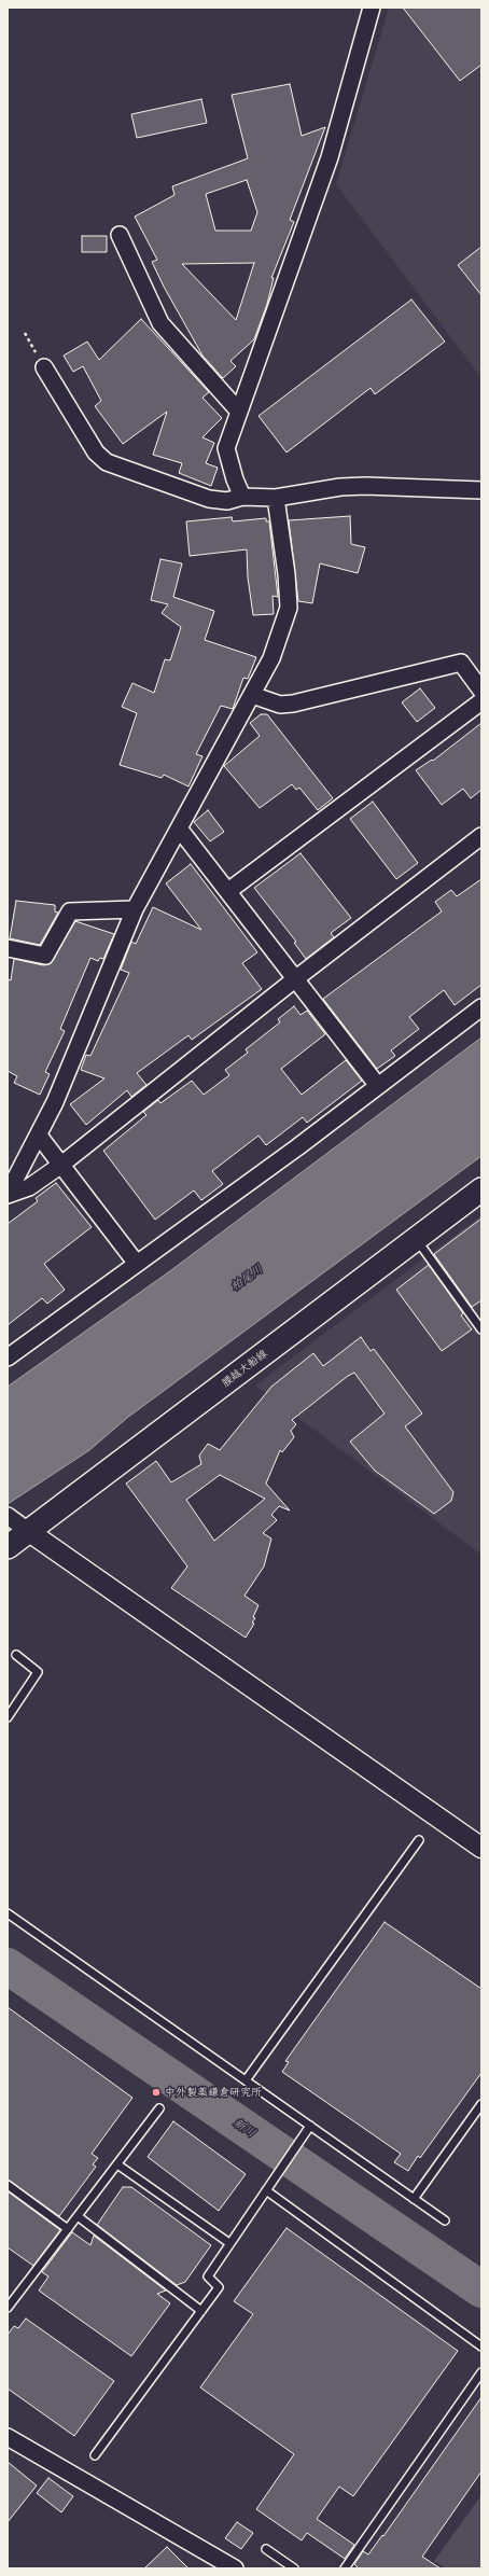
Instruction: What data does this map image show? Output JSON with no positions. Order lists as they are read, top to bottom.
{
  "streets": {
    "main road": ["腰越大船線"]
  },
  "water": ["柏尾川", "新川"],
  "places": ["中外製薬鎌倉研究所"]
}
